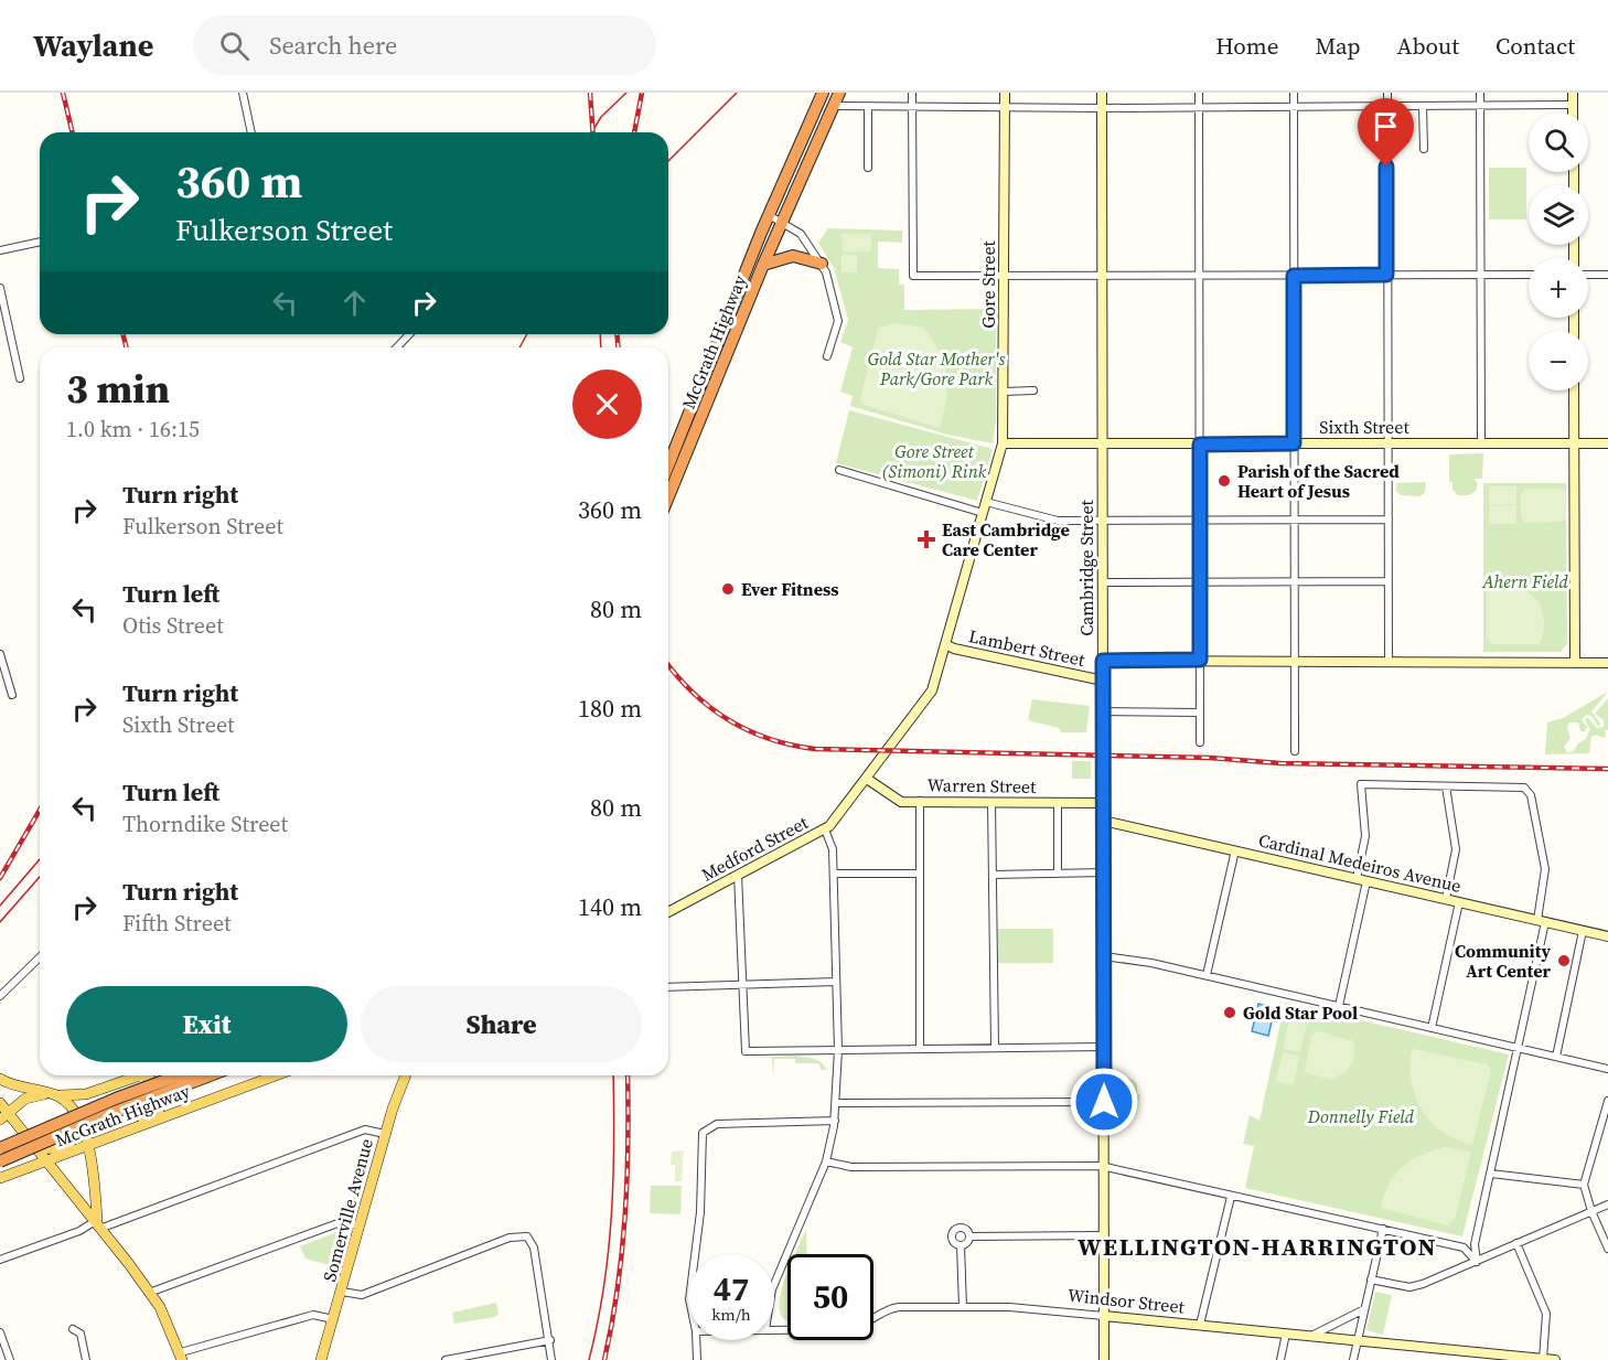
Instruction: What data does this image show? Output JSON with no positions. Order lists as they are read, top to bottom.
{
  "streets": {
    "highway": ["McGrath Highway"],
    "main road": [
      "Gore Street",
      "Sixth Street",
      "Cambridge Street",
      "Lambert Street",
      "Warren Street",
      "Medford Street",
      "Cardinal Medeiros Avenue",
      "Somerville Avenue",
      "Windsor Street"
    ]
  },
  "crossings": [
    ["Gore Street", "Sixth Street"],
    ["Gore Street", "Lambert Street"],
    ["Gore Street", "Medford Street"],
    ["Sixth Street", "Cambridge Street"],
    ["Cambridge Street", "Lambert Street"],
    ["Cambridge Street", "Warren Street"],
    ["Cambridge Street", "Cardinal Medeiros Avenue"],
    ["Cambridge Street", "Windsor Street"],
    ["Warren Street", "Medford Street"]
  ],
  "districts": ["WELLINGTON-HARRINGTON"],
  "parks": [
    "Gold Star Mother's Park/Gore Park",
    "Gore Street (Simoni) Rink",
    "Ahern Field",
    "Donnelly Field"
  ],
  "places": {
    "other": [
      "Parish of the Sacred Heart of Jesus",
      "Ever Fitness",
      "Community Art Center",
      "Gold Star Pool"
    ],
    "health": ["East Cambridge Care Center"]
  },
  "page": {
    "header": "Waylane",
    "search": "Search here",
    "nav": [
      "Home",
      "Map",
      "About",
      "Contact"
    ],
    "map_buttons": ["+", "−"],
    "turn": ["360 m", "Fulkerson Street"],
    "heading": ["3 min", "1.0 km · 16:15"],
    "list": [
      {
        "name": "Turn right",
        "note": "Fulkerson Street",
        "value": "360 m"
      },
      {
        "name": "Turn left",
        "note": "Otis Street",
        "value": "80 m"
      },
      {
        "name": "Turn right",
        "note": "Sixth Street",
        "value": "180 m"
      },
      {
        "name": "Turn left",
        "note": "Thorndike Street",
        "value": "80 m"
      },
      {
        "name": "Turn right",
        "note": "Fifth Street",
        "value": "140 m"
      }
    ],
    "buttons": ["Exit", "Share"],
    "speed": "47 km/h",
    "limit": "50"
  }
}
